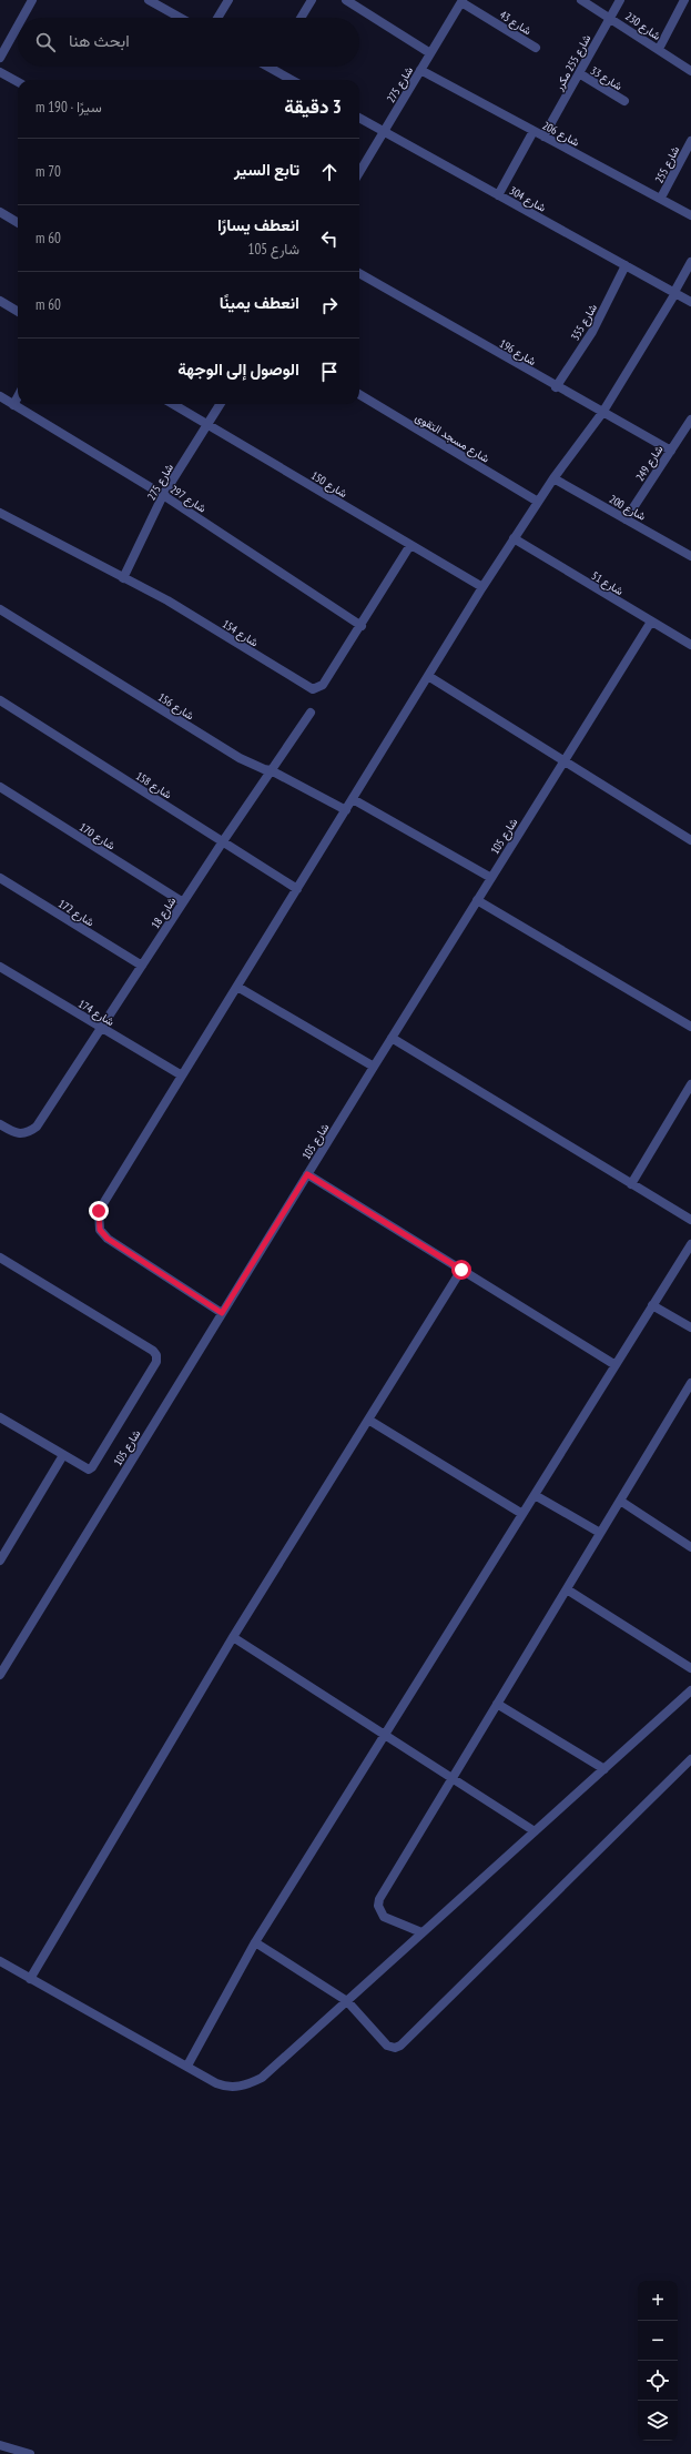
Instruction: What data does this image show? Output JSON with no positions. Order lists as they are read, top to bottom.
{
  "streets": {
    "street": [
      "شارع 43",
      "شارع 230",
      "شارع 255 مكرر",
      "شارع 33",
      "شارع 275",
      "شارع 206",
      "شارع 255",
      "شارع 304",
      "شارع 355",
      "شارع 196",
      "شارع مسجد التقوى",
      "شارع 249",
      "شارع 150",
      "شارع 297",
      "شارع 200",
      "شارع 51",
      "شارع 154",
      "شارع 156",
      "شارع 158",
      "شارع 170",
      "شارع 105",
      "شارع 172",
      "شارع 18",
      "شارع 174"
    ]
  },
  "crossings": [
    ["شارع 43", "شارع 275"],
    ["شارع 230", "شارع 255 مكرر"],
    ["شارع 255 مكرر", "شارع 33"],
    ["شارع 255 مكرر", "شارع 206"],
    ["شارع 275", "شارع 206"],
    ["شارع 275", "شارع 304"],
    ["شارع 275", "شارع 150"],
    ["شارع 275", "شارع 297"],
    ["شارع 275", "شارع 154"],
    ["شارع 206", "شارع 255"],
    ["شارع 304", "شارع 355"],
    ["شارع 355", "شارع 196"],
    ["شارع 196", "شارع 249"],
    ["شارع 249", "شارع 200"],
    ["شارع 150", "شارع 154"],
    ["شارع 297", "شارع 154"],
    ["شارع 51", "شارع 105"],
    ["شارع 156", "شارع 18"],
    ["شارع 158", "شارع 18"],
    ["شارع 170", "شارع 18"],
    ["شارع 172", "شارع 18"],
    ["شارع 18", "شارع 174"]
  ],
  "page": {
    "search": "ابحث هنا",
    "heading": ["3 دقيقة", "سيرًا · 190 m"],
    "list": [
      ["تابع السير", "70 m"],
      ["انعطف يسارًا", "شارع 105", "60 m"],
      ["انعطف يمينًا", "60 m"],
      "الوصول إلى الوجهة"
    ],
    "map_buttons": ["+", "−"]
  }
}
